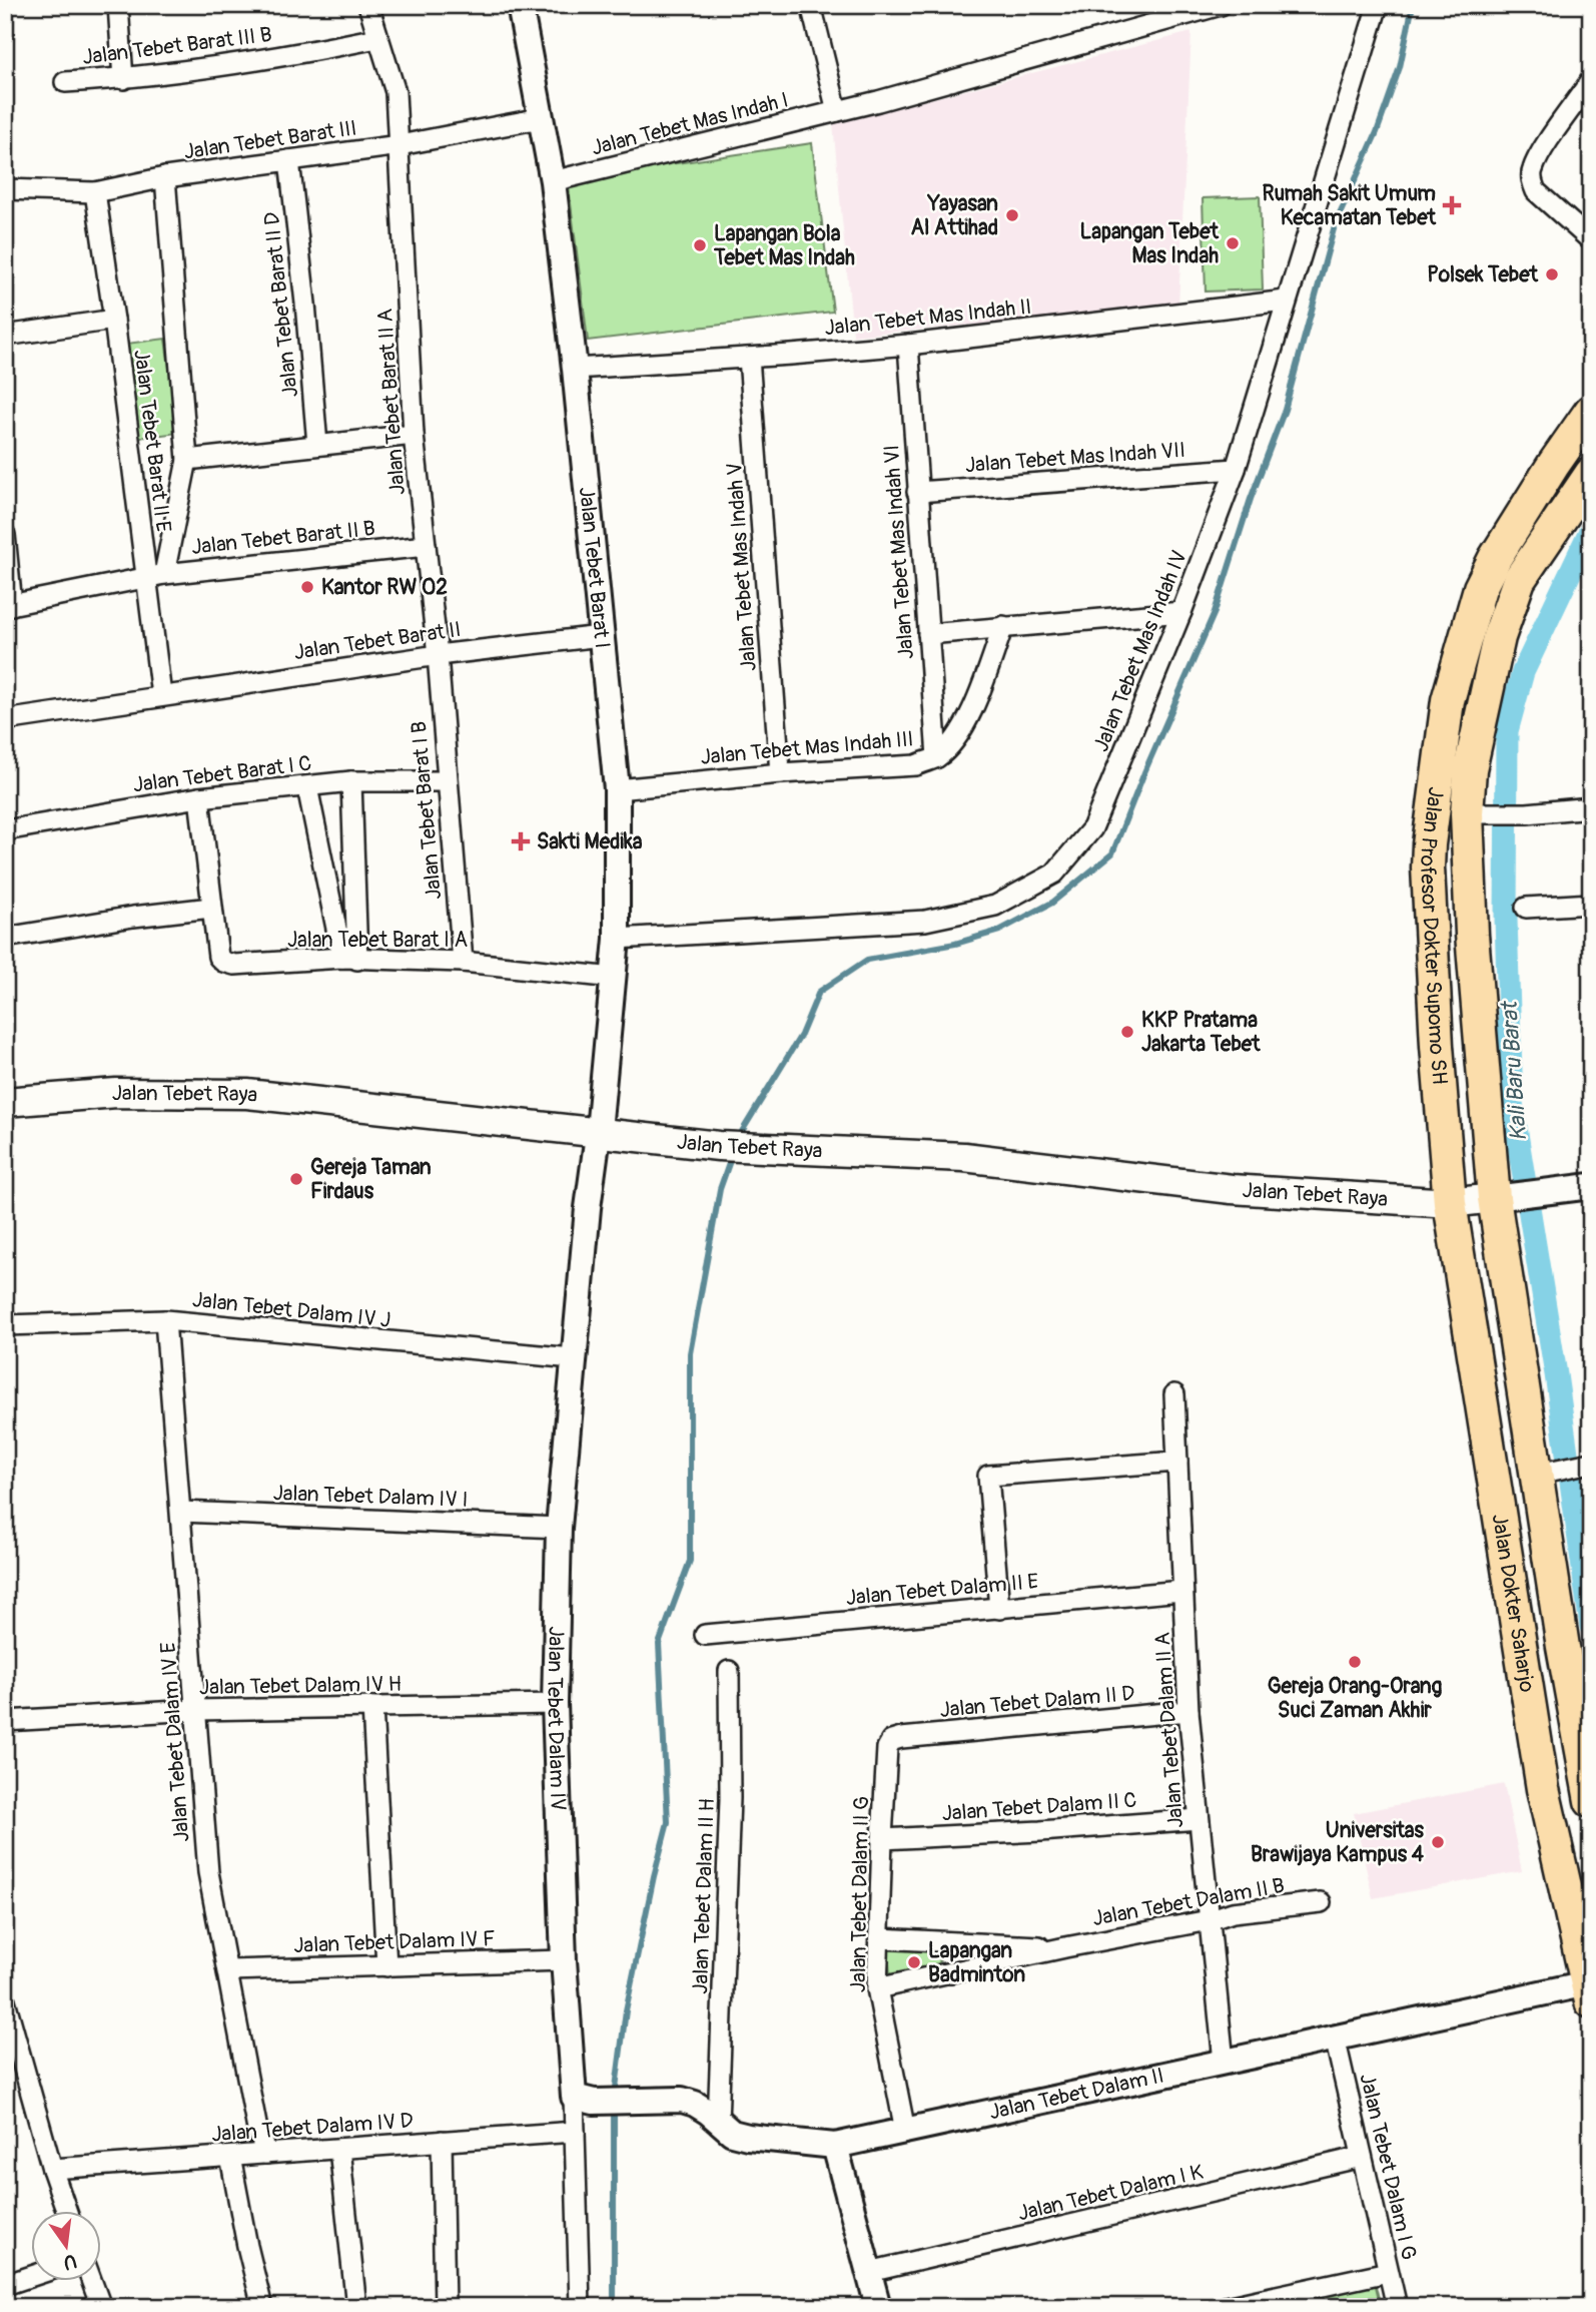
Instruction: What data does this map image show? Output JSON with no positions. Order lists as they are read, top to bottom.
{
  "streets": {
    "main road": ["Jalan Profesor Dokter Supomo SH", "Jalan Tebet Raya", "Jalan Dokter Saharjo"],
    "street": [
      "Jalan Tebet Barat III B",
      "Jalan Tebet Mas Indah I",
      "Jalan Tebet Barat III",
      "Jalan Tebet Barat II D",
      "Jalan Tebet Mas Indah II",
      "Jalan Tebet Barat II A",
      "Jalan Tebet Barat II E",
      "Jalan Tebet Mas Indah VII",
      "Jalan Tebet Barat II B",
      "Jalan Tebet Mas Indah VI",
      "Jalan Tebet Barat I",
      "Jalan Tebet Mas Indah V",
      "Jalan Tebet Barat II",
      "Jalan Tebet Mas Indah IV",
      "Jalan Tebet Mas Indah III",
      "Jalan Tebet Barat I C",
      "Jalan Tebet Barat I B",
      "Jalan Tebet Barat I A",
      "Jalan Tebet Dalam IV J",
      "Jalan Tebet Dalam IV I",
      "Jalan Tebet Dalam II E",
      "Jalan Tebet Dalam IV H",
      "Jalan Tebet Dalam II D",
      "Jalan Tebet Dalam IV",
      "Jalan Tebet Dalam II A",
      "Jalan Tebet Dalam IV E",
      "Jalan Tebet Dalam II C",
      "Jalan Tebet Dalam II G",
      "Jalan Tebet Dalam II H",
      "Jalan Tebet Dalam II B",
      "Jalan Tebet Dalam IV F",
      "Jalan Tebet Dalam II",
      "Jalan Tebet Dalam IV D",
      "Jalan Tebet Dalam I G",
      "Jalan Tebet Dalam I K"
    ]
  },
  "crossings": [
    ["Jalan Tebet Barat III B", "Jalan Tebet Barat II A"],
    ["Jalan Tebet Mas Indah I", "Jalan Tebet Barat I"],
    ["Jalan Tebet Barat III", "Jalan Tebet Barat II D"],
    ["Jalan Tebet Barat III", "Jalan Tebet Barat II A"],
    ["Jalan Tebet Barat III", "Jalan Tebet Barat II E"],
    ["Jalan Tebet Barat III", "Jalan Tebet Barat I"],
    ["Jalan Tebet Mas Indah II", "Jalan Tebet Mas Indah VI"],
    ["Jalan Tebet Mas Indah II", "Jalan Tebet Barat I"],
    ["Jalan Tebet Mas Indah II", "Jalan Tebet Mas Indah V"],
    ["Jalan Tebet Mas Indah II", "Jalan Tebet Mas Indah IV"],
    ["Jalan Tebet Barat II A", "Jalan Tebet Barat II B"],
    ["Jalan Tebet Barat II A", "Jalan Tebet Barat II"],
    ["Jalan Tebet Barat II A", "Jalan Tebet Barat I B"],
    ["Jalan Tebet Barat II E", "Jalan Tebet Barat II B"],
    ["Jalan Tebet Barat II E", "Jalan Tebet Barat II"],
    ["Jalan Tebet Mas Indah VII", "Jalan Tebet Mas Indah VI"],
    ["Jalan Tebet Mas Indah VII", "Jalan Tebet Mas Indah IV"],
    ["Jalan Tebet Mas Indah VI", "Jalan Tebet Mas Indah III"],
    ["Jalan Tebet Barat I", "Jalan Tebet Barat II"],
    ["Jalan Tebet Barat I", "Jalan Tebet Mas Indah IV"],
    ["Jalan Tebet Barat I", "Jalan Tebet Mas Indah III"],
    ["Jalan Tebet Barat I", "Jalan Tebet Barat I A"],
    ["Jalan Tebet Barat I", "Jalan Tebet Raya"],
    ["Jalan Tebet Barat I", "Jalan Tebet Dalam IV"],
    ["Jalan Tebet Mas Indah V", "Jalan Tebet Mas Indah III"],
    ["Jalan Tebet Barat II", "Jalan Tebet Barat I B"],
    ["Jalan Tebet Barat I C", "Jalan Tebet Barat I B"],
    ["Jalan Tebet Barat I C", "Jalan Tebet Barat I A"],
    ["Jalan Tebet Barat I B", "Jalan Tebet Barat I A"],
    ["Jalan Profesor Dokter Supomo SH", "Jalan Tebet Raya"],
    ["Jalan Profesor Dokter Supomo SH", "Jalan Dokter Saharjo"],
    ["Jalan Tebet Raya", "Jalan Dokter Saharjo"],
    ["Jalan Tebet Raya", "Jalan Tebet Dalam IV"],
    ["Jalan Tebet Dalam IV J", "Jalan Tebet Dalam IV"],
    ["Jalan Tebet Dalam IV J", "Jalan Tebet Dalam IV E"],
    ["Jalan Tebet Dalam IV I", "Jalan Tebet Dalam IV"],
    ["Jalan Tebet Dalam IV I", "Jalan Tebet Dalam IV E"],
    ["Jalan Tebet Dalam II E", "Jalan Tebet Dalam II A"],
    ["Jalan Dokter Saharjo", "Jalan Tebet Dalam II"],
    ["Jalan Tebet Dalam IV H", "Jalan Tebet Dalam IV"],
    ["Jalan Tebet Dalam IV H", "Jalan Tebet Dalam IV E"],
    ["Jalan Tebet Dalam II D", "Jalan Tebet Dalam II A"],
    ["Jalan Tebet Dalam II D", "Jalan Tebet Dalam II G"],
    ["Jalan Tebet Dalam IV", "Jalan Tebet Dalam IV F"],
    ["Jalan Tebet Dalam IV", "Jalan Tebet Dalam II"],
    ["Jalan Tebet Dalam IV", "Jalan Tebet Dalam IV D"],
    ["Jalan Tebet Dalam II A", "Jalan Tebet Dalam II C"],
    ["Jalan Tebet Dalam II A", "Jalan Tebet Dalam II B"],
    ["Jalan Tebet Dalam II A", "Jalan Tebet Dalam II"],
    ["Jalan Tebet Dalam IV E", "Jalan Tebet Dalam IV F"],
    ["Jalan Tebet Dalam IV E", "Jalan Tebet Dalam IV D"],
    ["Jalan Tebet Dalam II C", "Jalan Tebet Dalam II G"],
    ["Jalan Tebet Dalam II G", "Jalan Tebet Dalam II B"],
    ["Jalan Tebet Dalam II G", "Jalan Tebet Dalam II"],
    ["Jalan Tebet Dalam II H", "Jalan Tebet Dalam II"],
    ["Jalan Tebet Dalam II", "Jalan Tebet Dalam I G"],
    ["Jalan Tebet Dalam I G", "Jalan Tebet Dalam I K"]
  ],
  "water": ["Kali Baru Barat"],
  "places": {
    "health": ["Rumah Sakit Umum Kecamatan Tebet", "Sakti Medika"],
    "other": [
      "Yayasan Al Attihad",
      "Lapangan Tebet Mas Indah",
      "Lapangan Bola Tebet Mas Indah",
      "Polsek Tebet",
      "Kantor RW 02",
      "KKP Pratama Jakarta Tebet",
      "Gereja Taman Firdaus",
      "Gereja Orang-Orang Suci Zaman Akhir",
      "Universitas Brawijaya Kampus 4",
      "Lapangan Badminton"
    ]
  },
  "north": "bottom"
}
